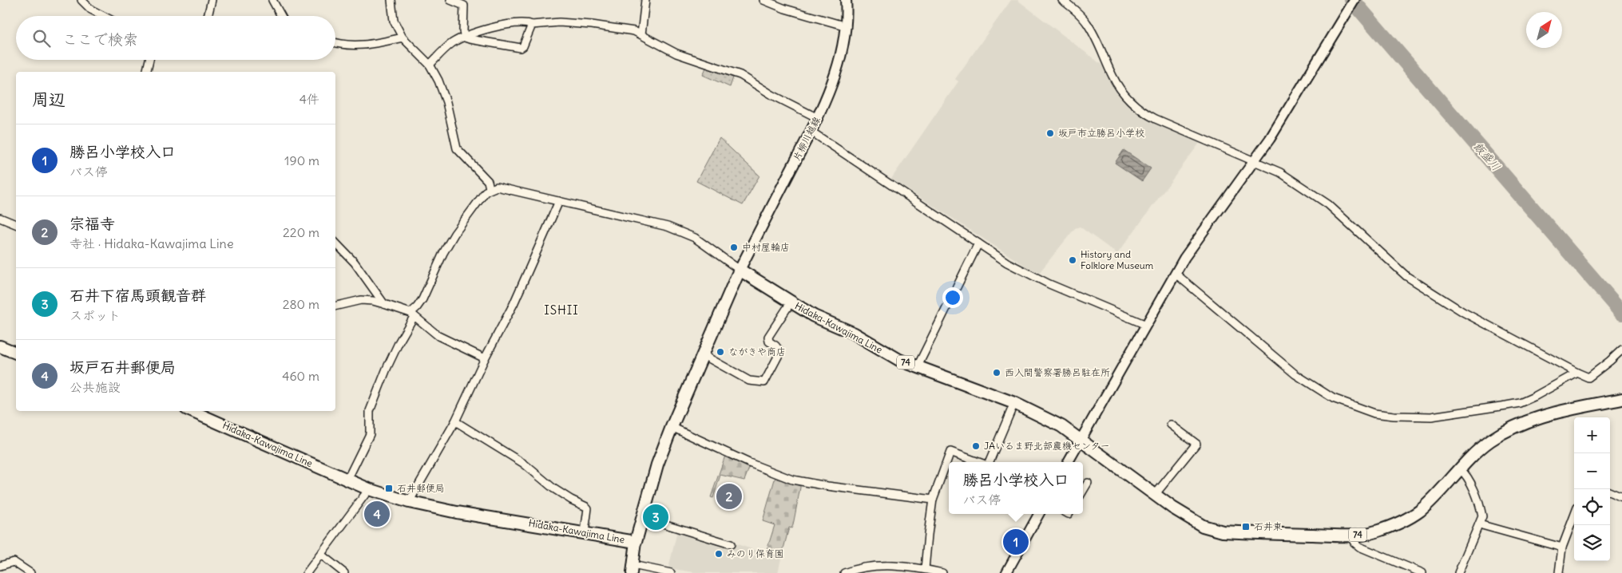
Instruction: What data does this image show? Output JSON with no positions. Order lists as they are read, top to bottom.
{
  "streets": {
    "main road": ["片柳川越線", "Hidaka-Kawajima Line", "74"]
  },
  "crossings": [
    ["片柳川越線", "Hidaka-Kawajima Line"]
  ],
  "districts": ["ISHII"],
  "water": ["飯盛川"],
  "places": {
    "other": [
      "坂戸市立勝呂小学校",
      "中村屋輪店",
      "History and Folklore Museum",
      "ながきや商店",
      "西入間警察署勝呂駐在所",
      "JAいるま野北部農機センター",
      "みのり保育園"
    ],
    "transit": ["石井郵便局", "石井東"]
  },
  "north": "top right",
  "page": {
    "search": "ここで検索",
    "heading": ["周辺", "4件"],
    "list": [
      {
        "mark": "1",
        "name": "勝呂小学校入口",
        "note": "バス停",
        "value": "190 m"
      },
      {
        "mark": "2",
        "name": "宗福寺",
        "note": "寺社 · Hidaka-Kawajima Line",
        "value": "220 m"
      },
      {
        "mark": "3",
        "name": "石井下宿馬頭観音群",
        "note": "スポット",
        "value": "280 m"
      },
      {
        "mark": "4",
        "name": "坂戸石井郵便局",
        "note": "公共施設",
        "value": "460 m"
      }
    ],
    "map_buttons": ["+", "−"],
    "popup": ["勝呂小学校入口", "バス停"],
    "pins": [
      "2",
      "4",
      "3",
      "1"
    ]
  }
}
